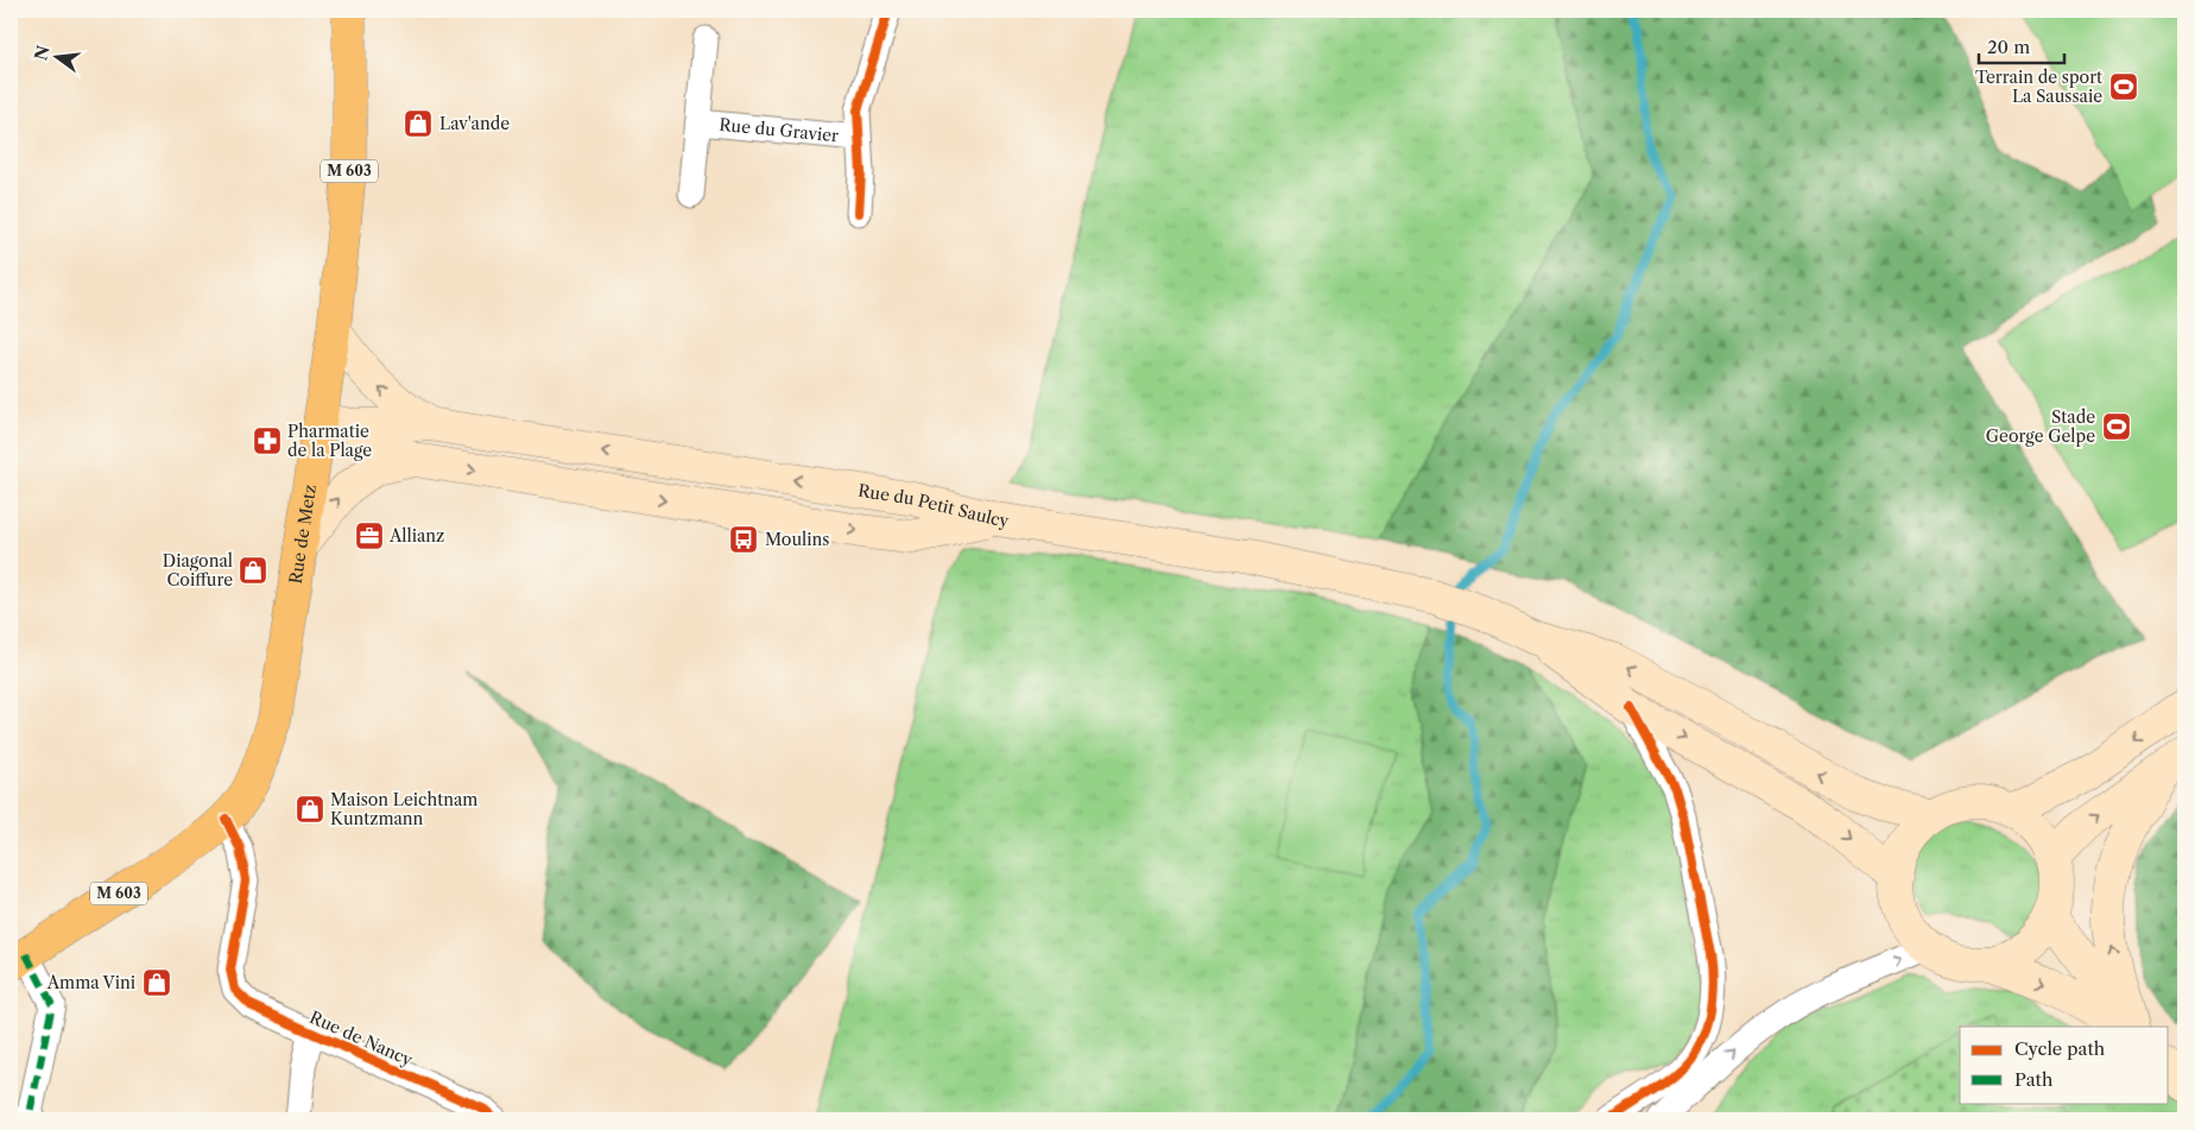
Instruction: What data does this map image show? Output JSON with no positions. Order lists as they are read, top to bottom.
{
  "streets": {
    "main road": ["M 603", "Rue du Petit Saulcy", "Rue de Metz"],
    "street": ["Rue du Gravier", "Rue de Nancy"]
  },
  "crossings": [
    ["M 603", "Rue de Metz"],
    ["M 603", "Rue de Nancy"],
    ["Rue du Petit Saulcy", "Rue de Metz"],
    ["Rue de Metz", "Rue de Nancy"]
  ],
  "places": {
    "sports": ["Terrain de sport La Saussaie", "Stade George Gelpe"],
    "shop": [
      "Lav'ande",
      "Diagonal Coiffure",
      "Maison Leichtnam Kuntzmann",
      "Amma Vini"
    ],
    "pharmacy": ["Pharmatie de la Plage"],
    "office": ["Allianz"],
    "bus stop": ["Moulins"]
  },
  "legend": ["Cycle path", "Path"],
  "scale_bar": "20 m",
  "north": "left"
}
